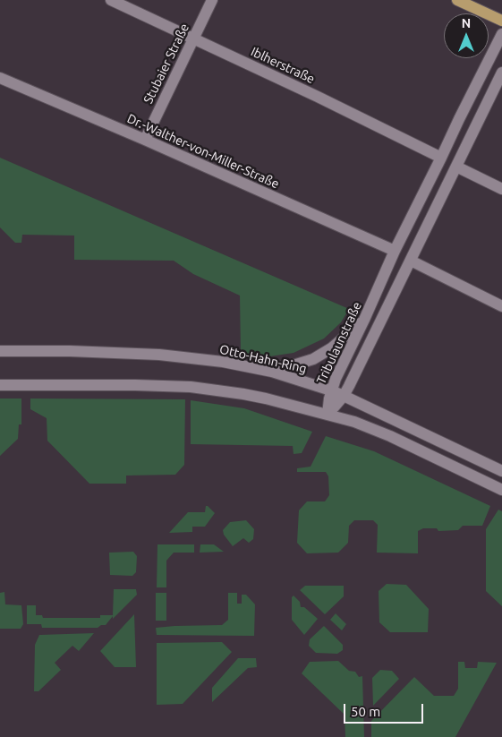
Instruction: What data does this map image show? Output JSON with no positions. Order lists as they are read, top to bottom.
{
  "streets": {
    "street": [
      "Stubaier Straße",
      "Iblherstraße",
      "Dr.-Walther-von-Miller-Straße",
      "Tribulaunstraße",
      "Otto-Hahn-Ring"
    ]
  },
  "crossings": [
    ["Stubaier Straße", "Iblherstraße"],
    ["Stubaier Straße", "Dr.-Walther-von-Miller-Straße"],
    ["Iblherstraße", "Tribulaunstraße"],
    ["Dr.-Walther-von-Miller-Straße", "Tribulaunstraße"],
    ["Tribulaunstraße", "Otto-Hahn-Ring"]
  ],
  "scale_bar": "50 m",
  "north": "top"
}
